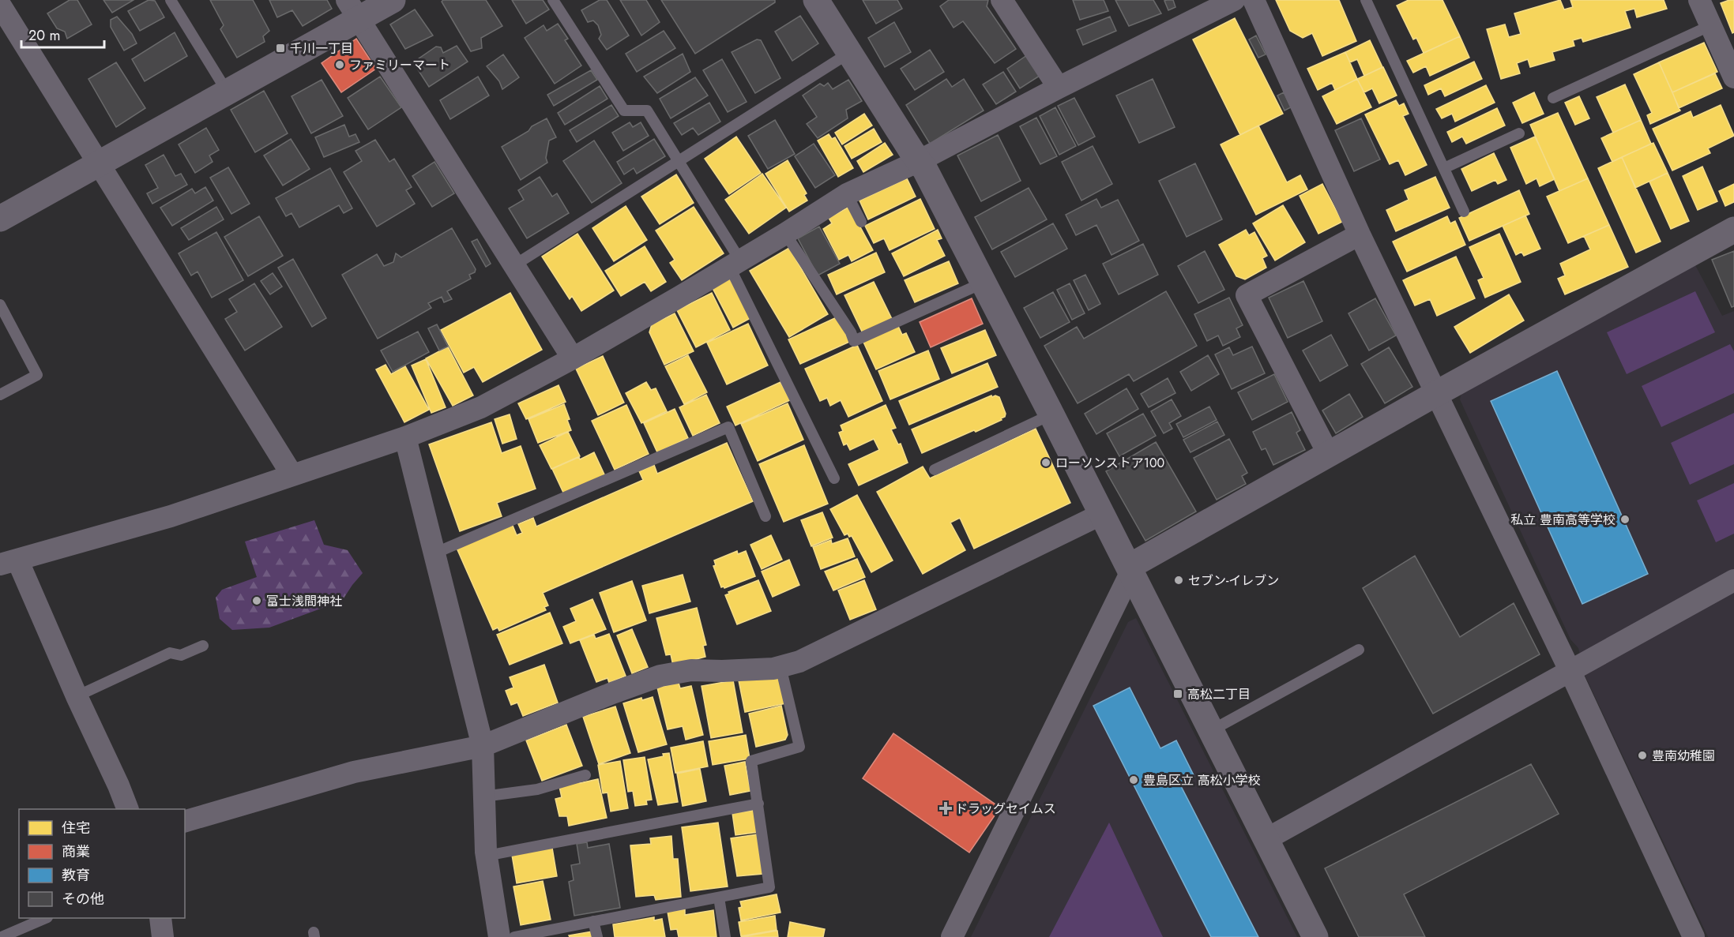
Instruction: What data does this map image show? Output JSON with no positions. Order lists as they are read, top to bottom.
{
  "places": {
    "transit": ["千川一丁目", "高松二丁目"],
    "other": [
      "ファミリーマート",
      "ローソンストア100",
      "私立 豊南高等学校",
      "セブン-イレブン",
      "富士浅間神社",
      "豊南幼稚園",
      "豊島区立 高松小学校"
    ],
    "health": ["ドラッグセイムス"]
  },
  "legend": [
    "住宅",
    "商業",
    "教育",
    "その他"
  ],
  "scale_bar": "20 m"
}
